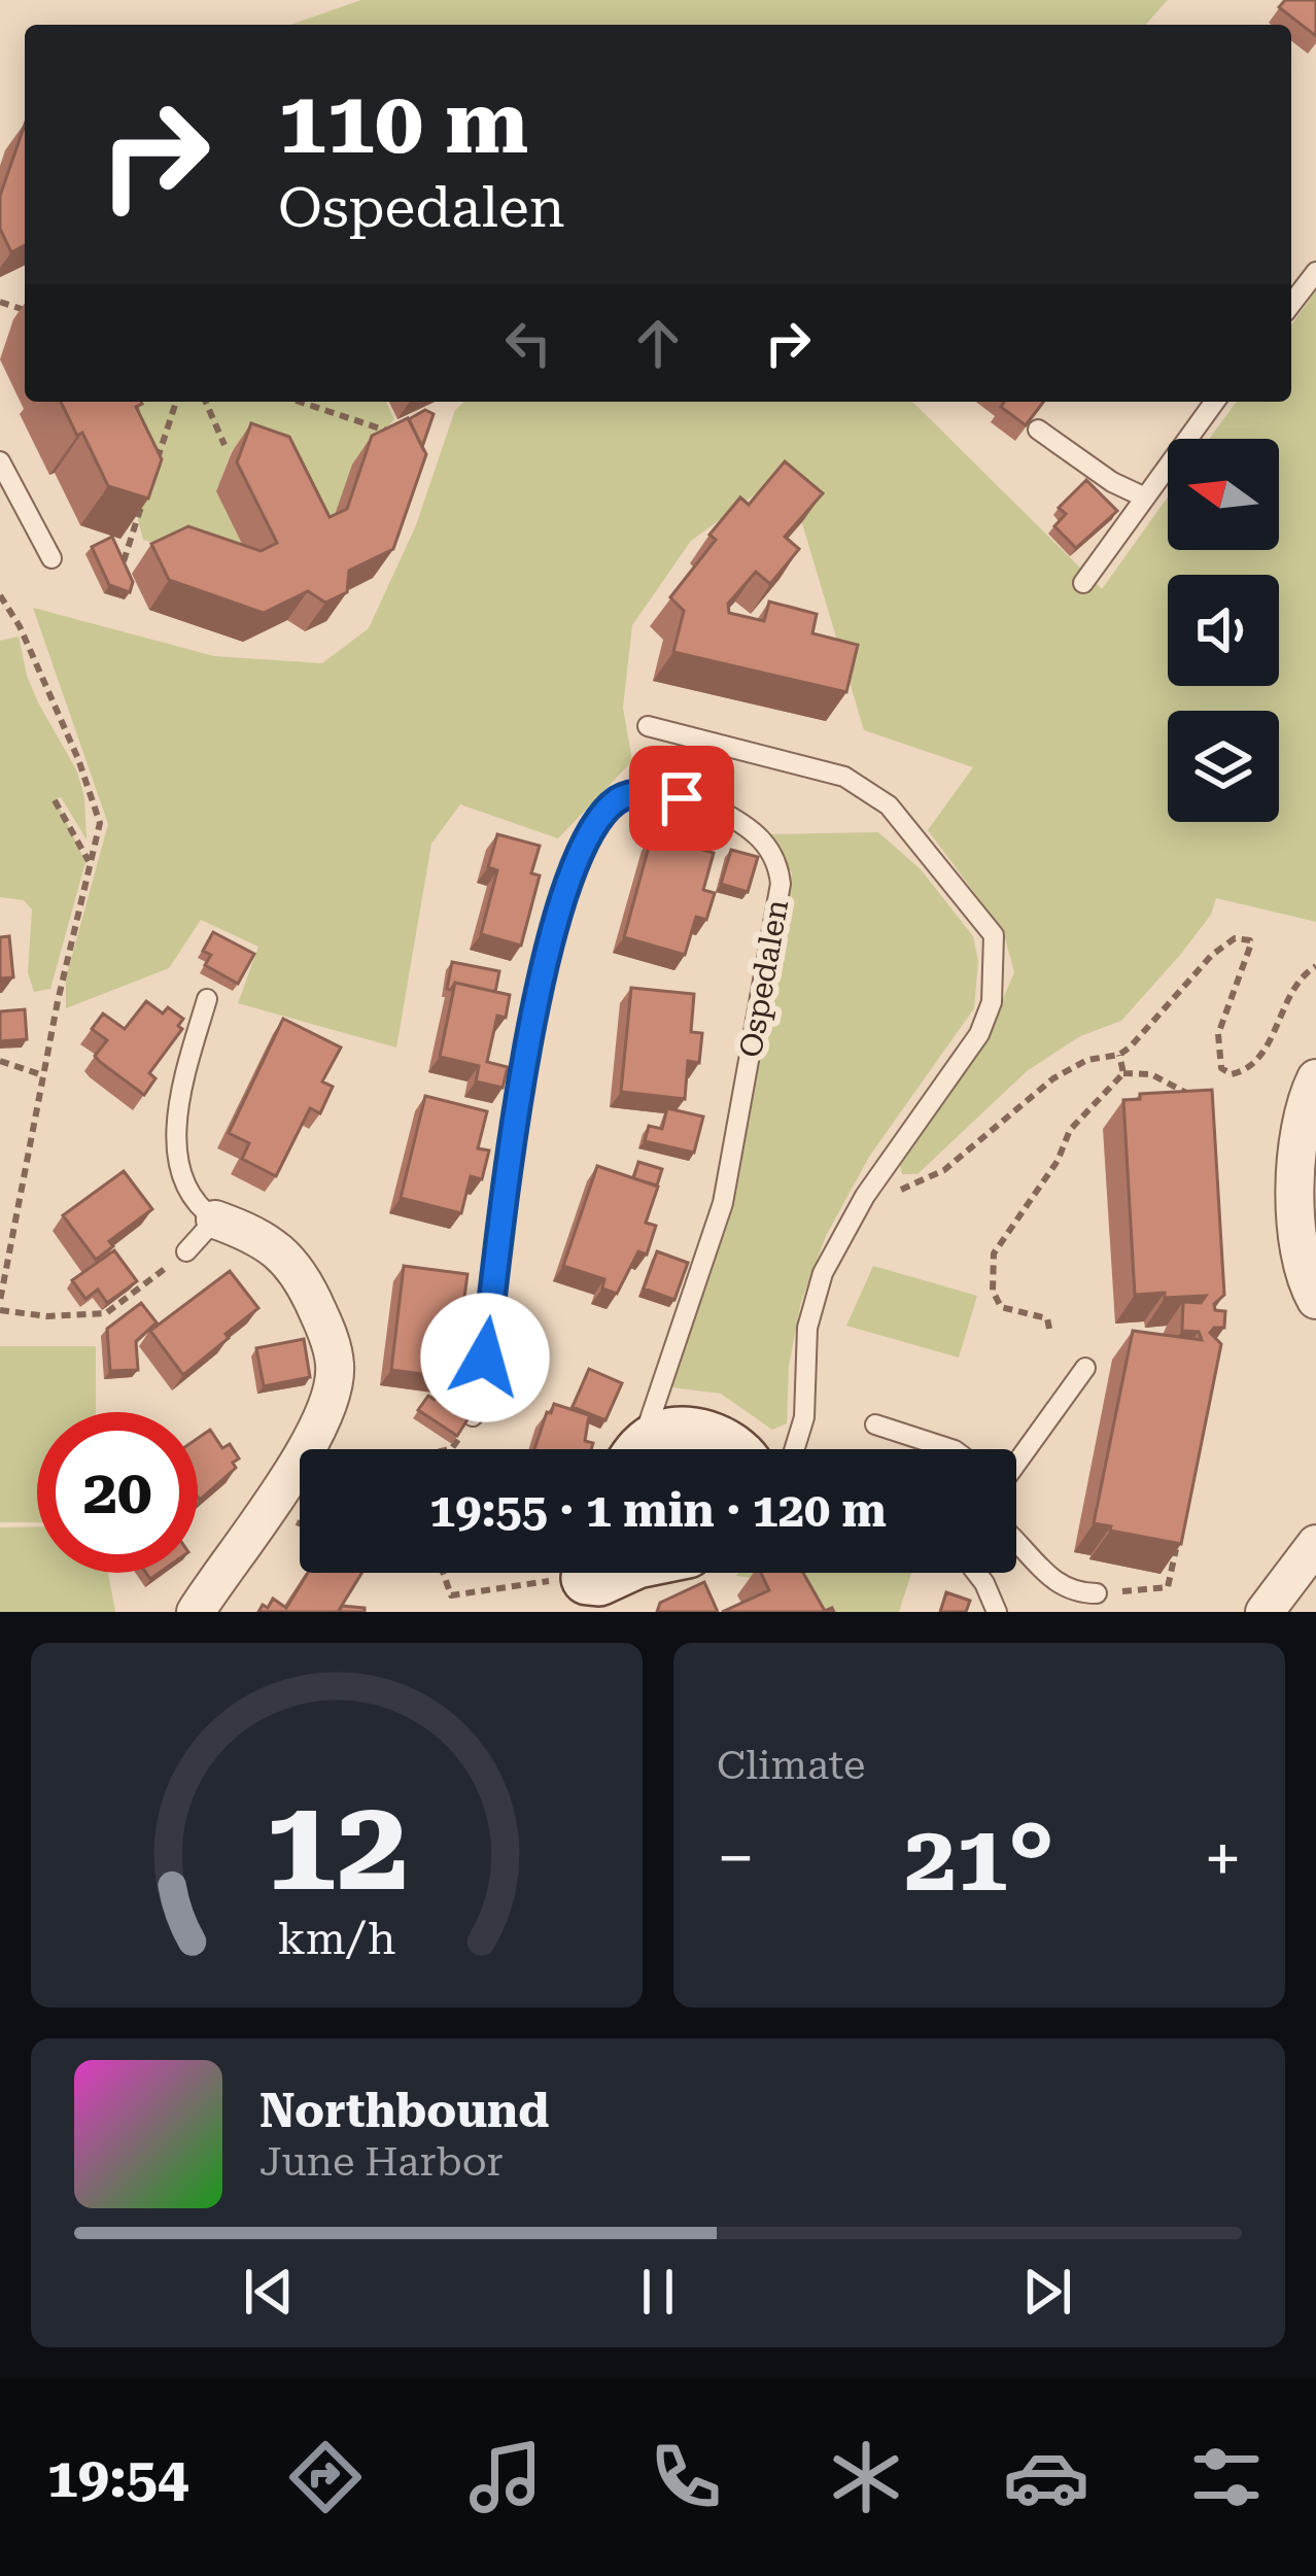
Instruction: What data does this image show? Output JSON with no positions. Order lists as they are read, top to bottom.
{
  "streets": {
    "street": ["Ospedalen"]
  },
  "north": "left",
  "page": {
    "turn": ["110 m", "Ospedalen"],
    "limit": "20",
    "trip": "19:55 · 1 min · 120 m",
    "tile": "Climate",
    "heat": ["−", "21°", "+"],
    "song": ["Northbound", "June Harbor"],
    "tabs": "19:54",
    "gauge": ["12", "km/h"]
  }
}
